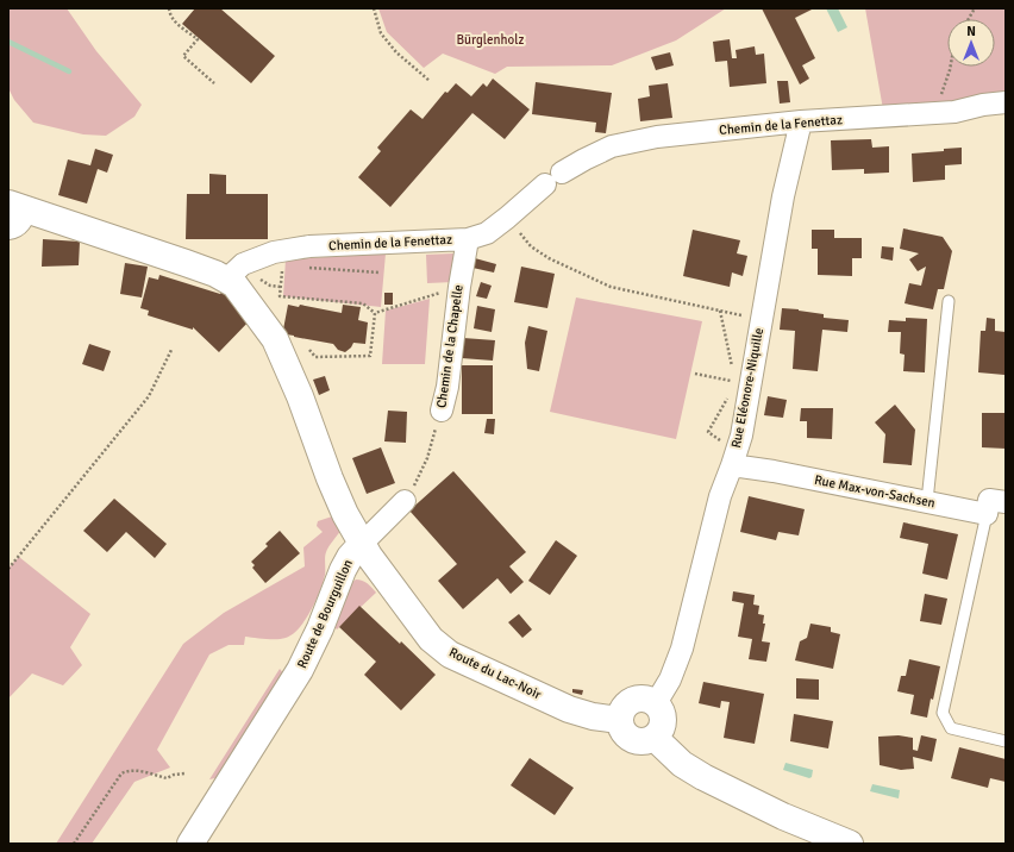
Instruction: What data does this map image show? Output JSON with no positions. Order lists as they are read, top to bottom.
{
  "streets": {
    "main road": ["Route de Bourguillon", "Route du Lac-Noir"],
    "street": [
      "Chemin de la Fenettaz",
      "Chemin de la Chapelle",
      "Rue Eléonore-Niquille",
      "Rue Max-von-Sachsen"
    ]
  },
  "crossings": [
    ["Chemin de la Fenettaz", "Chemin de la Chapelle"],
    ["Chemin de la Fenettaz", "Rue Eléonore-Niquille"],
    ["Rue Eléonore-Niquille", "Rue Max-von-Sachsen"],
    ["Rue Eléonore-Niquille", "Route du Lac-Noir"],
    ["Route de Bourguillon", "Route du Lac-Noir"]
  ],
  "parks": ["Bürglenholz"],
  "north": "top"
}
